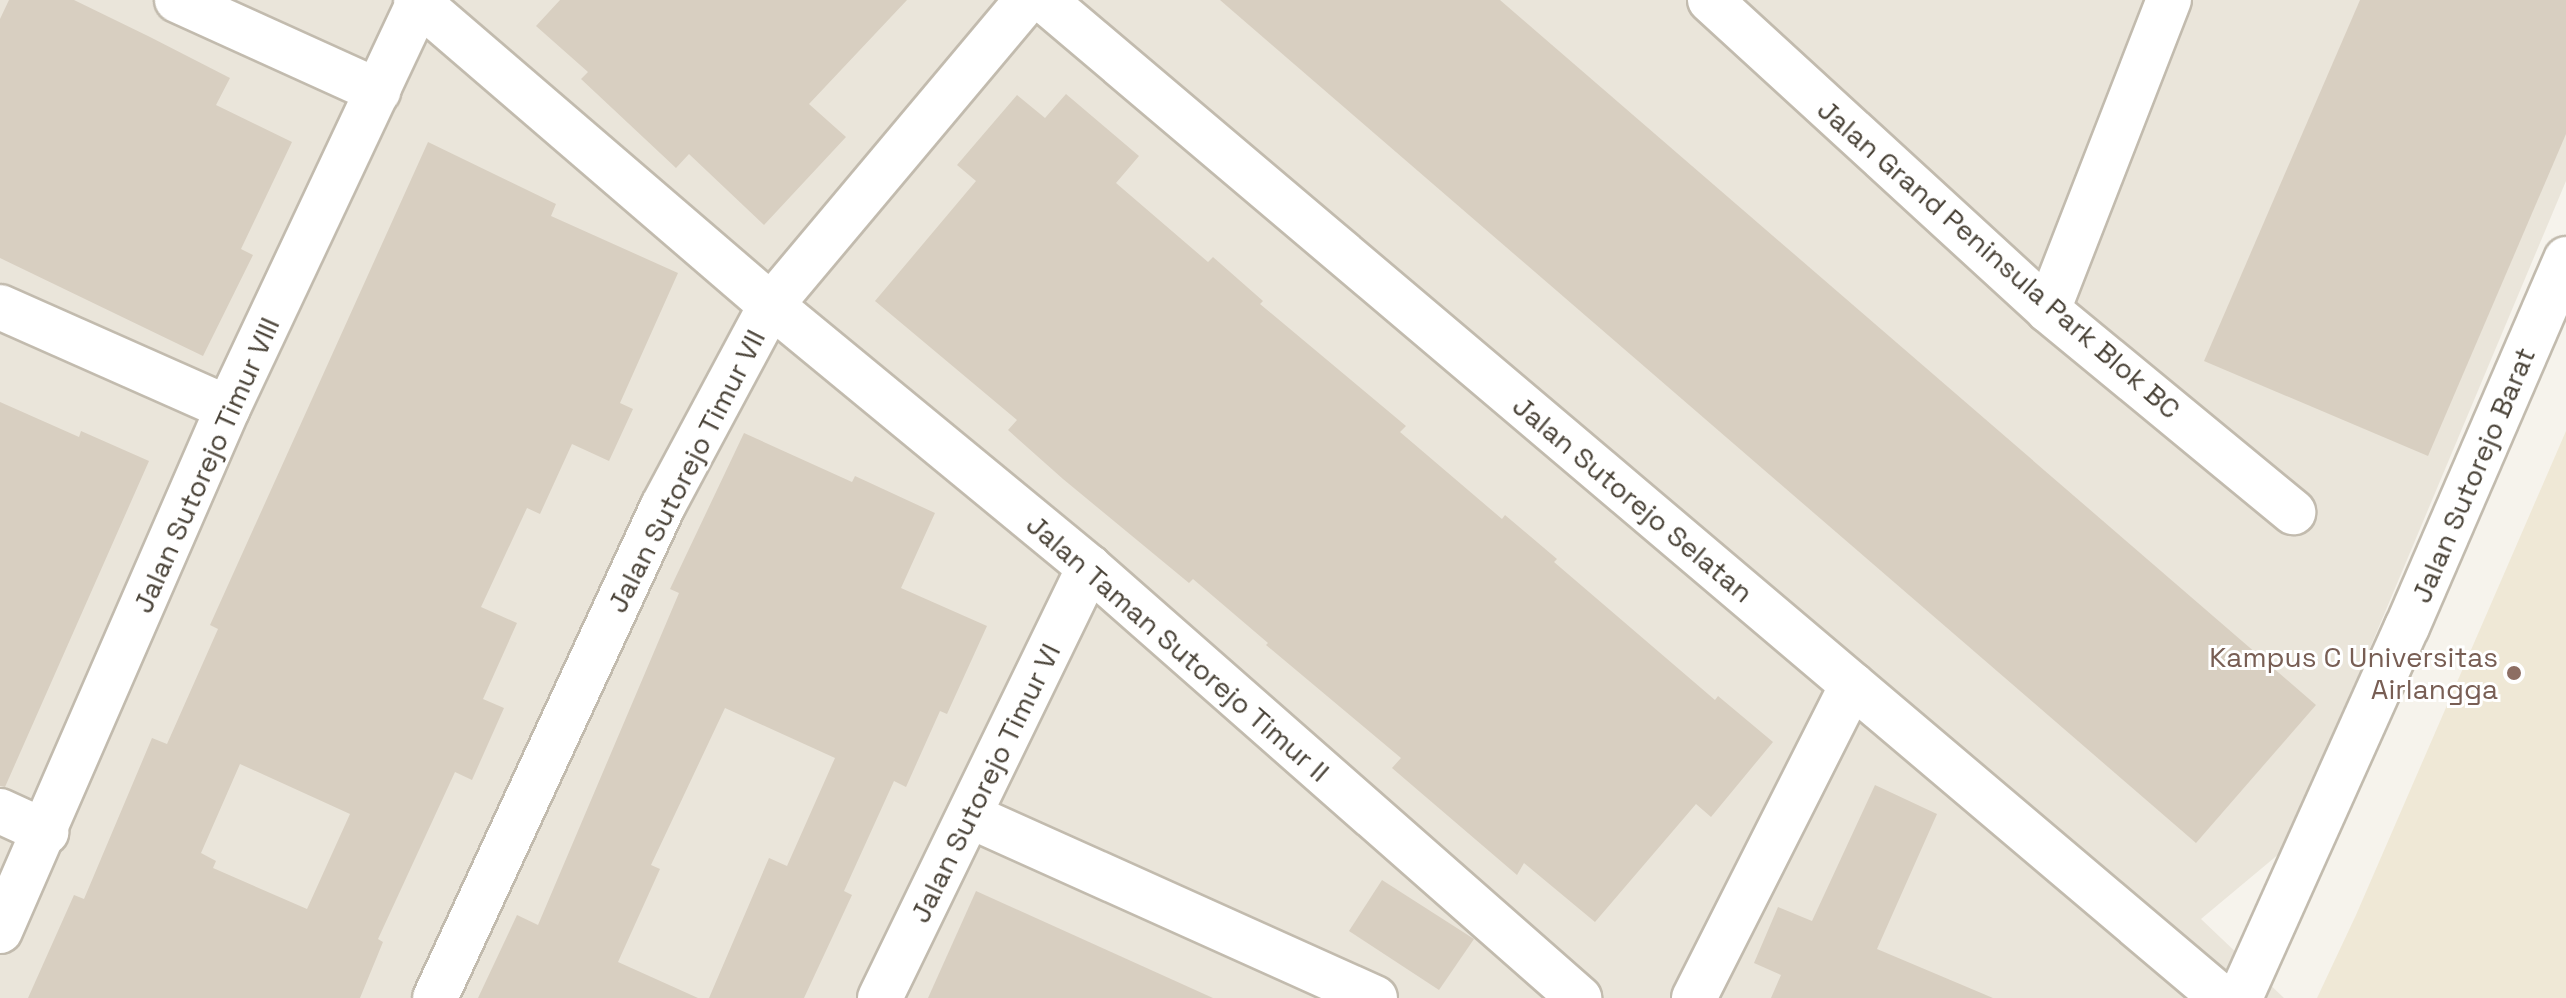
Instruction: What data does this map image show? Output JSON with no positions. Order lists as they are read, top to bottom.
{
  "streets": {
    "street": [
      "Jalan Grand Peninsula Park Blok BC",
      "Jalan Sutorejo Timur VIII",
      "Jalan Sutorejo Timur VII",
      "Jalan Sutorejo Barat",
      "Jalan Sutorejo Selatan",
      "Jalan Taman Sutorejo Timur II",
      "Jalan Sutorejo Timur VI"
    ]
  },
  "crossings": [
    ["Jalan Sutorejo Timur VIII", "Jalan Taman Sutorejo Timur II"],
    ["Jalan Sutorejo Timur VII", "Jalan Taman Sutorejo Timur II"],
    ["Jalan Taman Sutorejo Timur II", "Jalan Sutorejo Timur VI"]
  ],
  "places": ["Kampus C Universitas Airlangga"]
}
